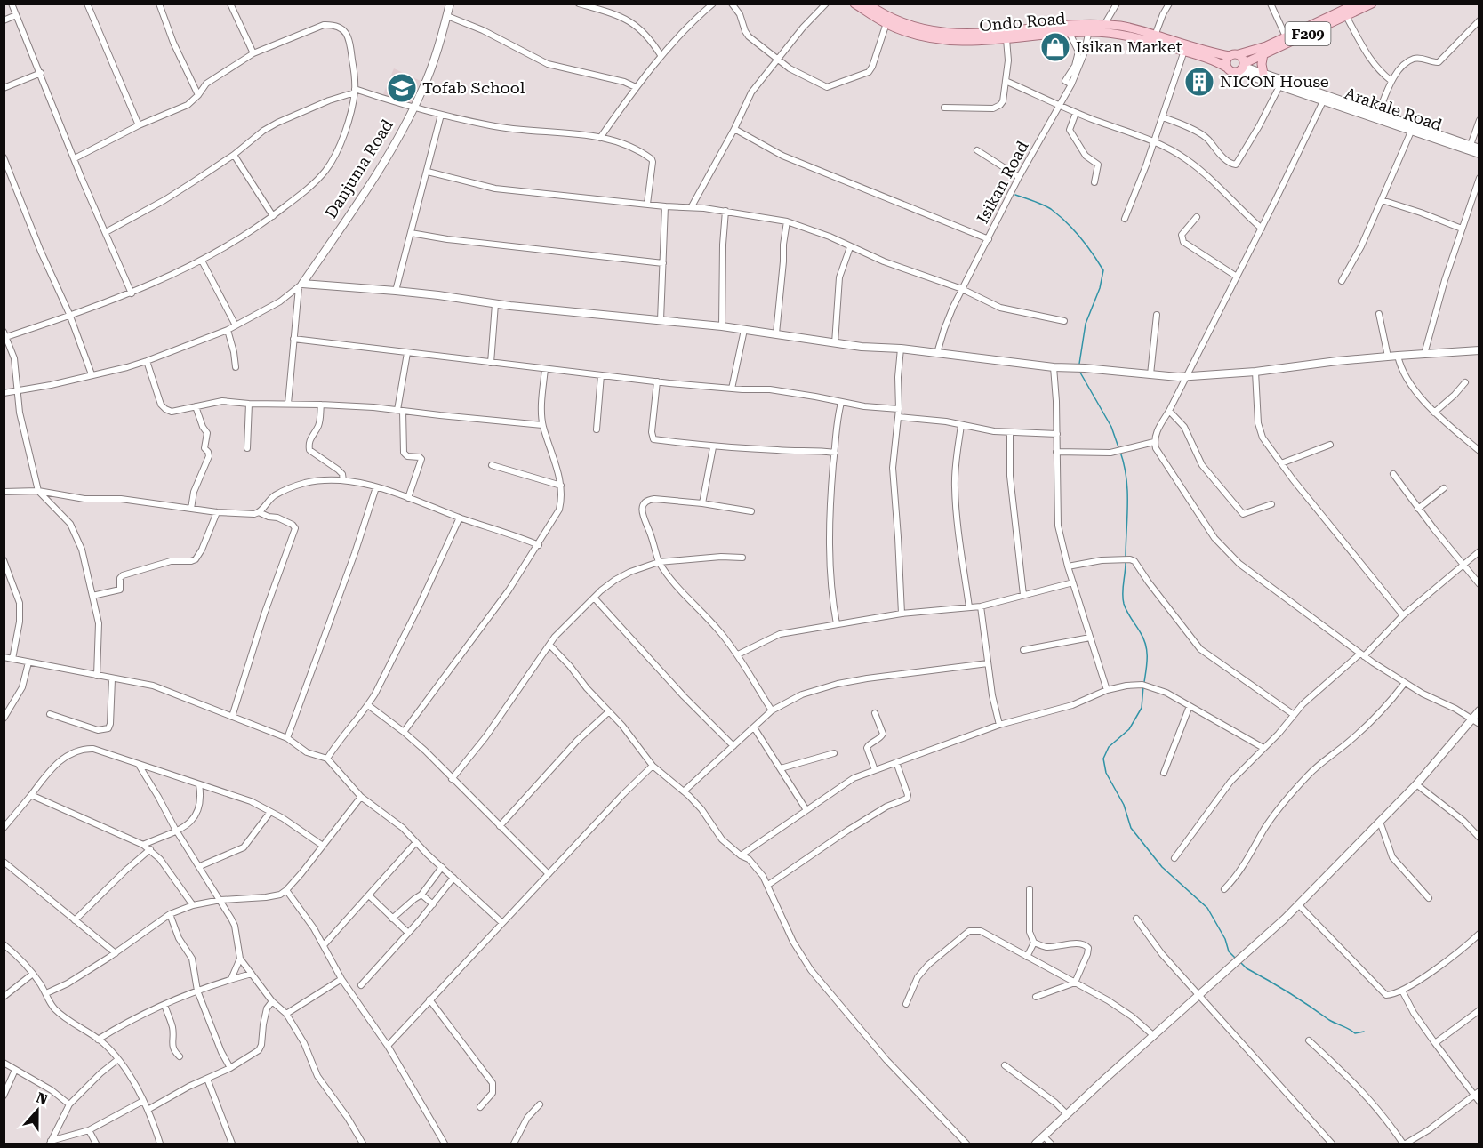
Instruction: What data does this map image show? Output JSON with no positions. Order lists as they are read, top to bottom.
{
  "streets": {
    "main road": ["Ondo Road", "F209"],
    "street": ["Arakale Road", "Danjuma Road", "Isikan Road"]
  },
  "crossings": [
    ["Ondo Road", "F209"],
    ["Ondo Road", "Arakale Road"],
    ["Ondo Road", "Isikan Road"],
    ["F209", "Arakale Road"]
  ],
  "places": {
    "shop": ["Isikan Market"],
    "building": ["NICON House"],
    "school or university": ["Tofab School"]
  },
  "north": "top"
}
